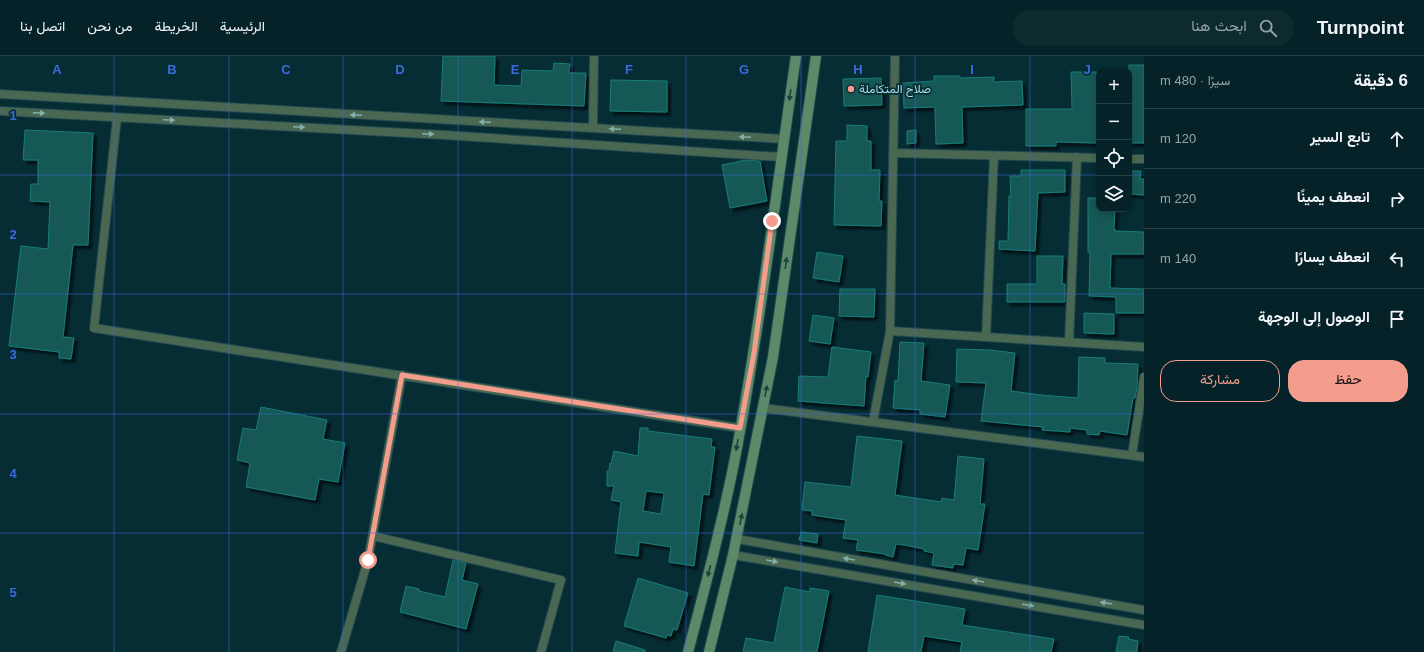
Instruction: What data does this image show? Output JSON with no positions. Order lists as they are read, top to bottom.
{
  "places": ["صلاح المتكاملة"],
  "page": {
    "header": "Turnpoint",
    "search": "ابحث هنا",
    "nav": [
      "الرئيسية",
      "الخريطة",
      "من نحن",
      "اتصل بنا"
    ],
    "heading": ["6 دقيقة", "سيرًا · 480 m"],
    "map_buttons": ["+", "−"],
    "list": [
      ["تابع السير", "120 m"],
      ["انعطف يمينًا", "220 m"],
      ["انعطف يسارًا", "140 m"],
      "الوصول إلى الوجهة"
    ],
    "buttons": ["حفظ", "مشاركة"]
  },
  "grid": {
    "columns": [
      "A",
      "B",
      "C",
      "D",
      "E",
      "F",
      "G",
      "H",
      "I",
      "J"
    ],
    "rows": [
      "1",
      "2",
      "3",
      "4",
      "5"
    ]
  }
}
